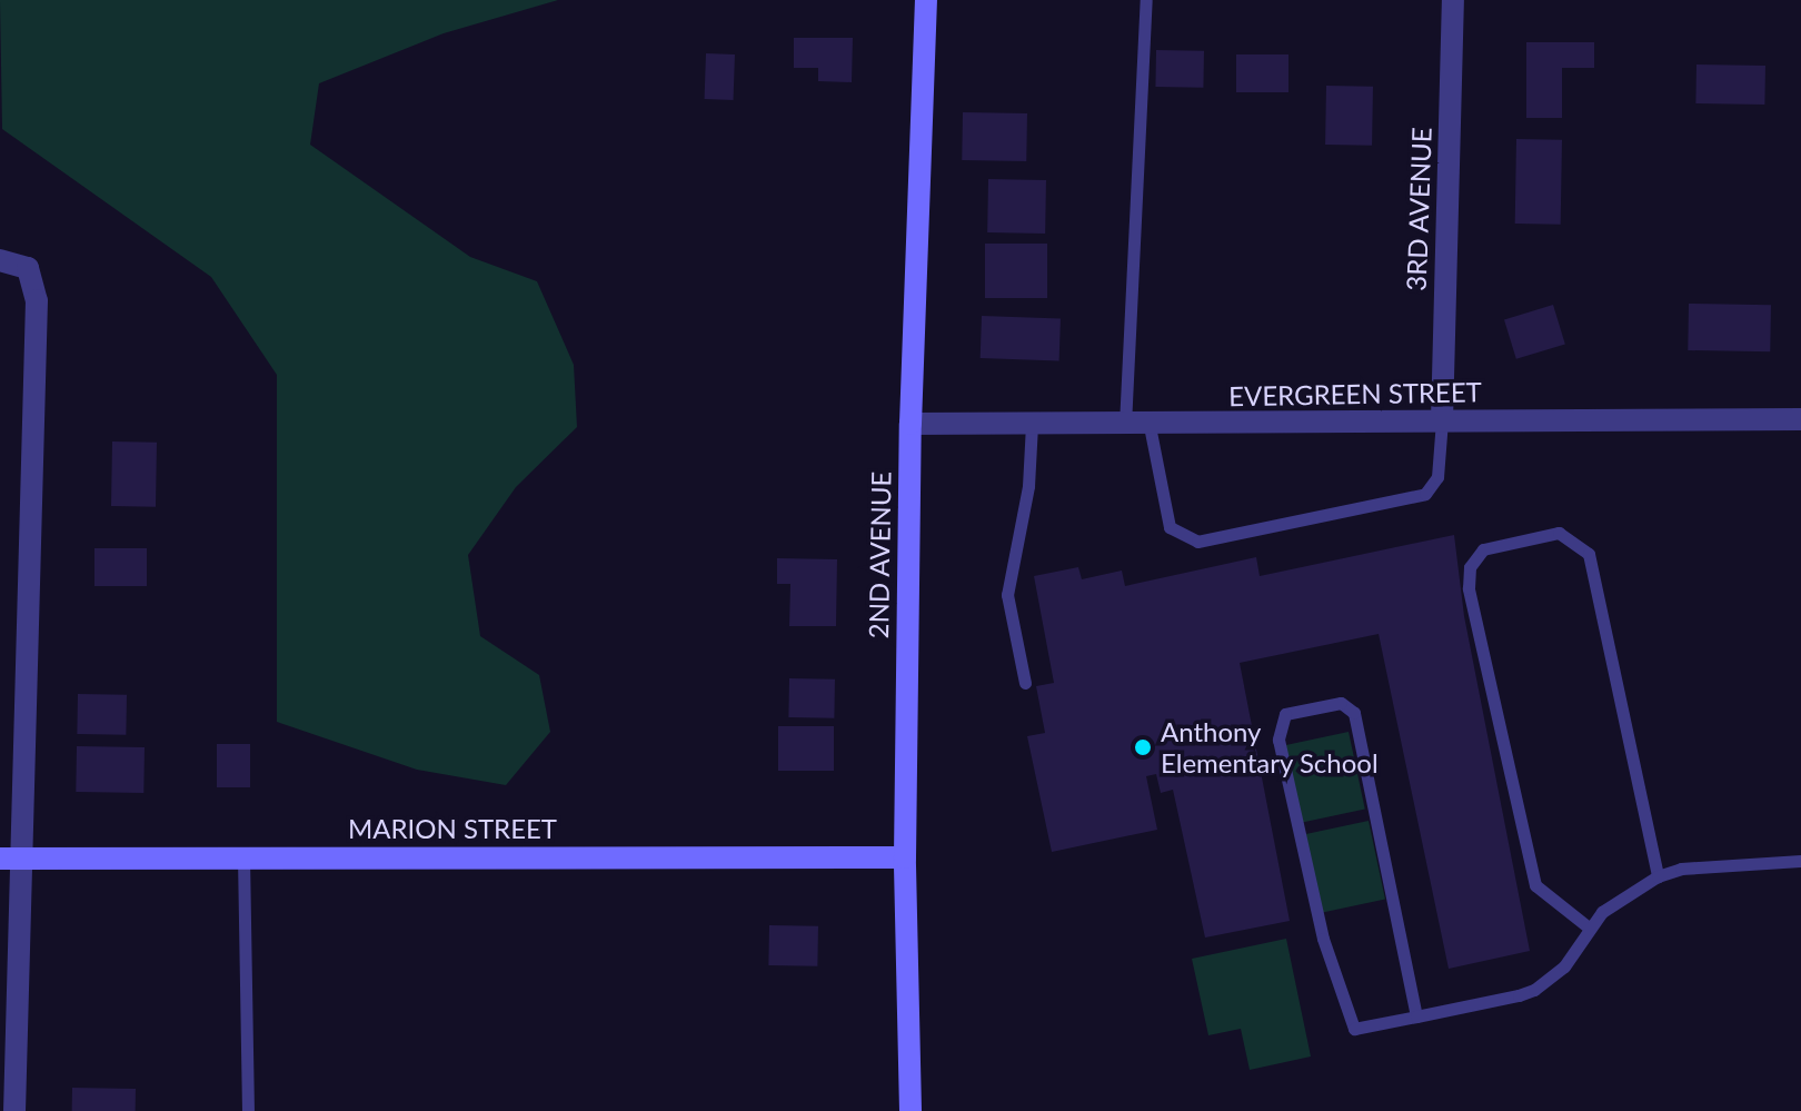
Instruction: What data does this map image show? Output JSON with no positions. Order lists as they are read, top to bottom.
{
  "streets": {
    "street": [
      "3RD AVENUE",
      "EVERGREEN STREET",
      "2ND AVENUE",
      "MARION STREET"
    ]
  },
  "crossings": [
    ["3RD AVENUE", "EVERGREEN STREET"],
    ["EVERGREEN STREET", "2ND AVENUE"],
    ["2ND AVENUE", "MARION STREET"]
  ],
  "places": ["Anthony Elementary School"]
}
